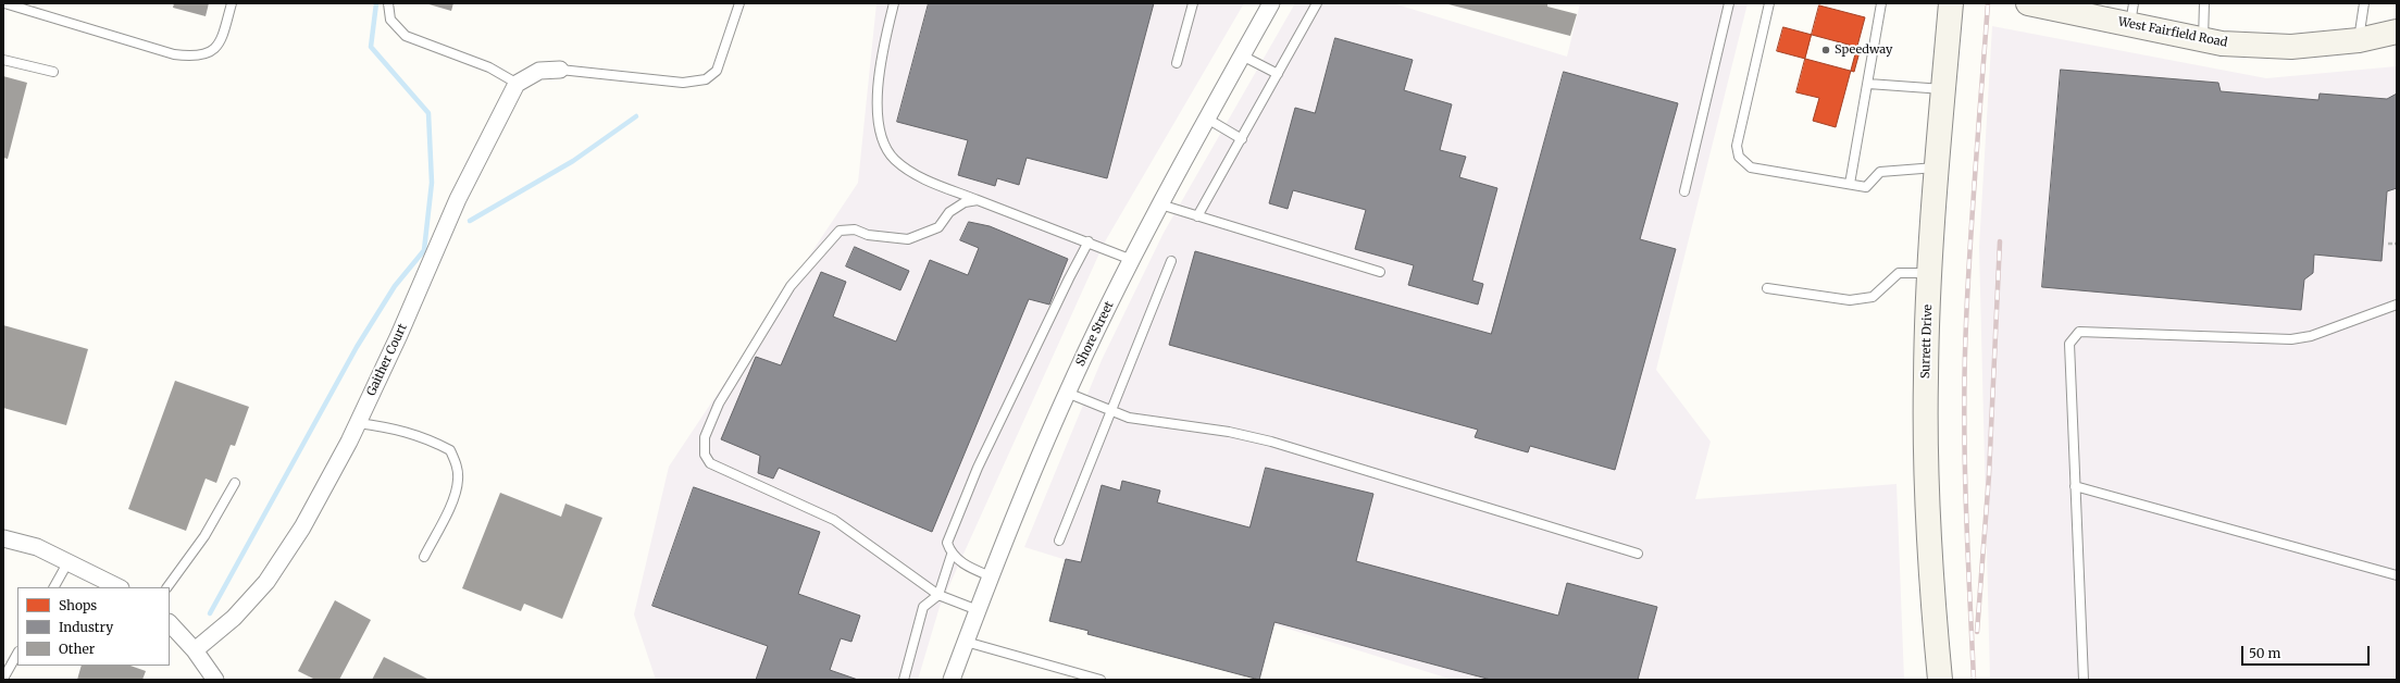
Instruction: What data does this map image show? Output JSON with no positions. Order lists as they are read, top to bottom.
{
  "streets": {
    "street": [
      "West Fairfield Road",
      "Shore Street",
      "Surrett Drive",
      "Gaither Court"
    ]
  },
  "places": ["Speedway"],
  "legend": ["Shops", "Industry", "Other"],
  "scale_bar": "50 m"
}
